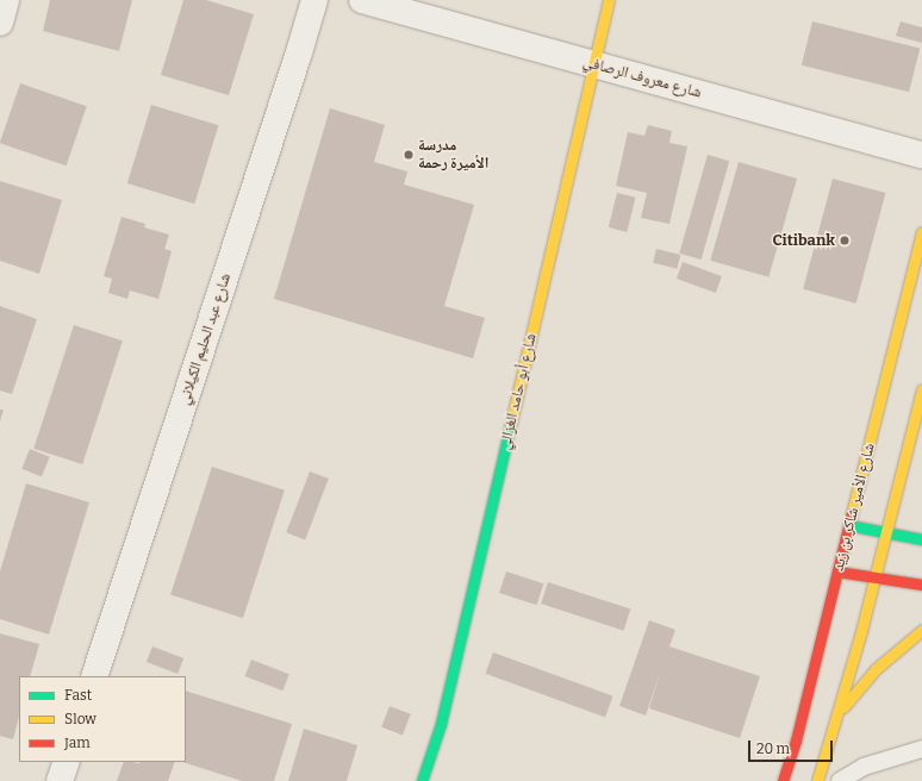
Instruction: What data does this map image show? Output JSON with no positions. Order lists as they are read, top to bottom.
{
  "streets": {
    "main road": ["شارع أبو حامد الغزالي", "شارع الأمير شاكر بن زيد"],
    "street": ["شارع معروف الرصافي", "شارع عبد الحليم الكيلاني"]
  },
  "crossings": [
    ["شارع معروف الرصافي", "شارع أبو حامد الغزالي"]
  ],
  "places": ["مدرسة الأميرة رحمة", "Citibank"],
  "legend": ["Fast", "Slow", "Jam"],
  "scale_bar": "20 m"
}
